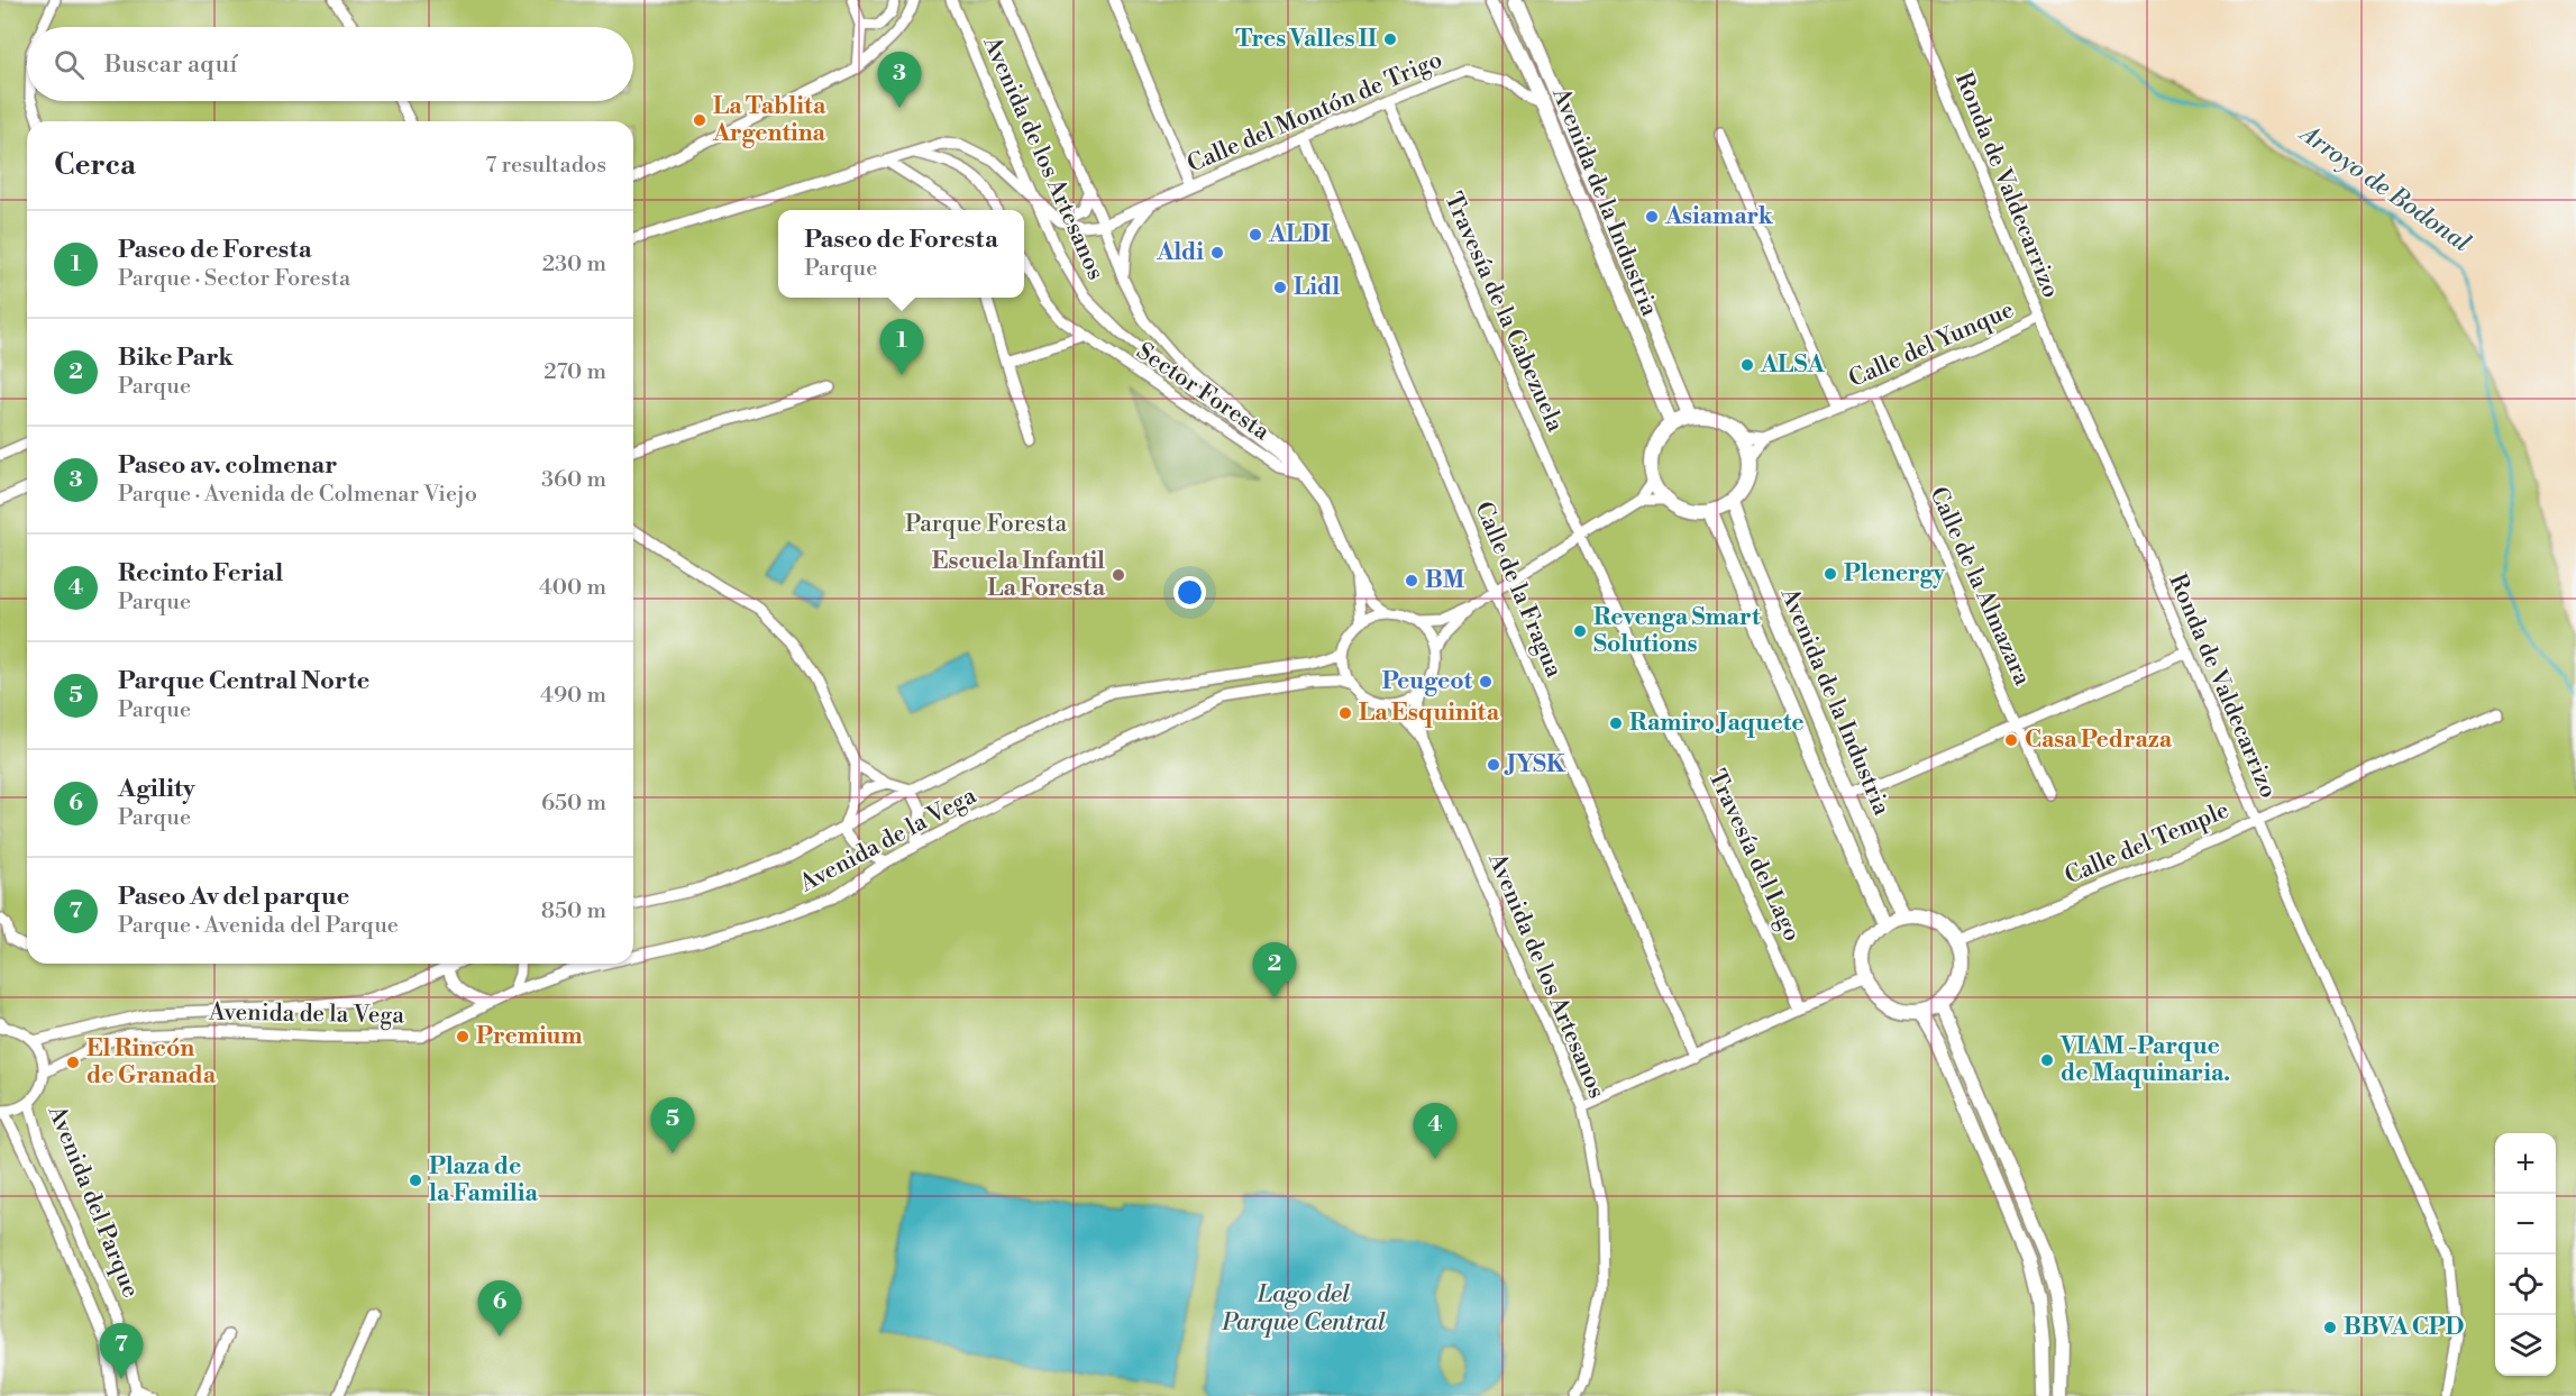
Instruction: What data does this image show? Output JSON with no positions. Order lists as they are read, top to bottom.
{
  "streets": {
    "street": [
      "Calle del Montón de Trigo",
      "Avenida de los Artesanos",
      "Ronda de Valdecarrizo",
      "Avenida de la Industria",
      "Travesía de la Cabezuela",
      "Calle del Yunque",
      "Sector Foresta",
      "Calle de la Almazara",
      "Calle de la Fragua",
      "Avenida de la Vega",
      "Calle del Temple",
      "Travesía del Lago",
      "Avenida del Parque"
    ]
  },
  "crossings": [
    ["Calle del Montón de Trigo", "Avenida de los Artesanos"],
    ["Calle del Montón de Trigo", "Avenida de la Industria"],
    ["Calle del Montón de Trigo", "Travesía de la Cabezuela"],
    ["Calle del Montón de Trigo", "Calle de la Fragua"],
    ["Avenida de los Artesanos", "Sector Foresta"],
    ["Avenida de los Artesanos", "Avenida de la Vega"],
    ["Ronda de Valdecarrizo", "Calle del Yunque"],
    ["Ronda de Valdecarrizo", "Calle del Temple"],
    ["Avenida de la Industria", "Calle del Yunque"],
    ["Avenida de la Industria", "Calle del Temple"],
    ["Travesía de la Cabezuela", "Travesía del Lago"],
    ["Calle del Yunque", "Calle de la Almazara"]
  ],
  "water": ["Arroyo de Bodonal", "Lago del Parque Central"],
  "parks": ["Parque Foresta"],
  "places": [
    "Tres Valles II",
    "La Tablita Argentina",
    "Asiamark",
    "ALDI",
    "Aldi",
    "Lidl",
    "ALSA",
    "Plenergy",
    "Escuela Infantil La Foresta",
    "BM",
    "Revenga Smart Solutions",
    "Peugeot",
    "La Esquinita",
    "Ramiro Jaquete",
    "Casa Pedraza",
    "JYSK",
    "Premium",
    "VIAM -Parque de Maquinaria.",
    "El Rincón de Granada",
    "Plaza de la Familia",
    "BBVA CPD"
  ],
  "page": {
    "search": "Buscar aquí",
    "pins": [
      "3",
      "1",
      "2",
      "5",
      "4",
      "6",
      "7"
    ],
    "heading": ["Cerca", "7 resultados"],
    "list": [
      {
        "mark": "1",
        "name": "Paseo de Foresta",
        "note": "Parque · Sector Foresta",
        "value": "230 m"
      },
      {
        "mark": "2",
        "name": "Bike Park",
        "note": "Parque",
        "value": "270 m"
      },
      {
        "mark": "3",
        "name": "Paseo av. colmenar",
        "note": "Parque · Avenida de Colmenar Viejo",
        "value": "360 m"
      },
      {
        "mark": "4",
        "name": "Recinto Ferial",
        "note": "Parque",
        "value": "400 m"
      },
      {
        "mark": "5",
        "name": "Parque Central Norte",
        "note": "Parque",
        "value": "490 m"
      },
      {
        "mark": "6",
        "name": "Agility",
        "note": "Parque",
        "value": "650 m"
      },
      {
        "mark": "7",
        "name": "Paseo Av del parque",
        "note": "Parque · Avenida del Parque",
        "value": "850 m"
      }
    ],
    "popup": ["Paseo de Foresta", "Parque"],
    "map_buttons": ["+", "−"]
  }
}
